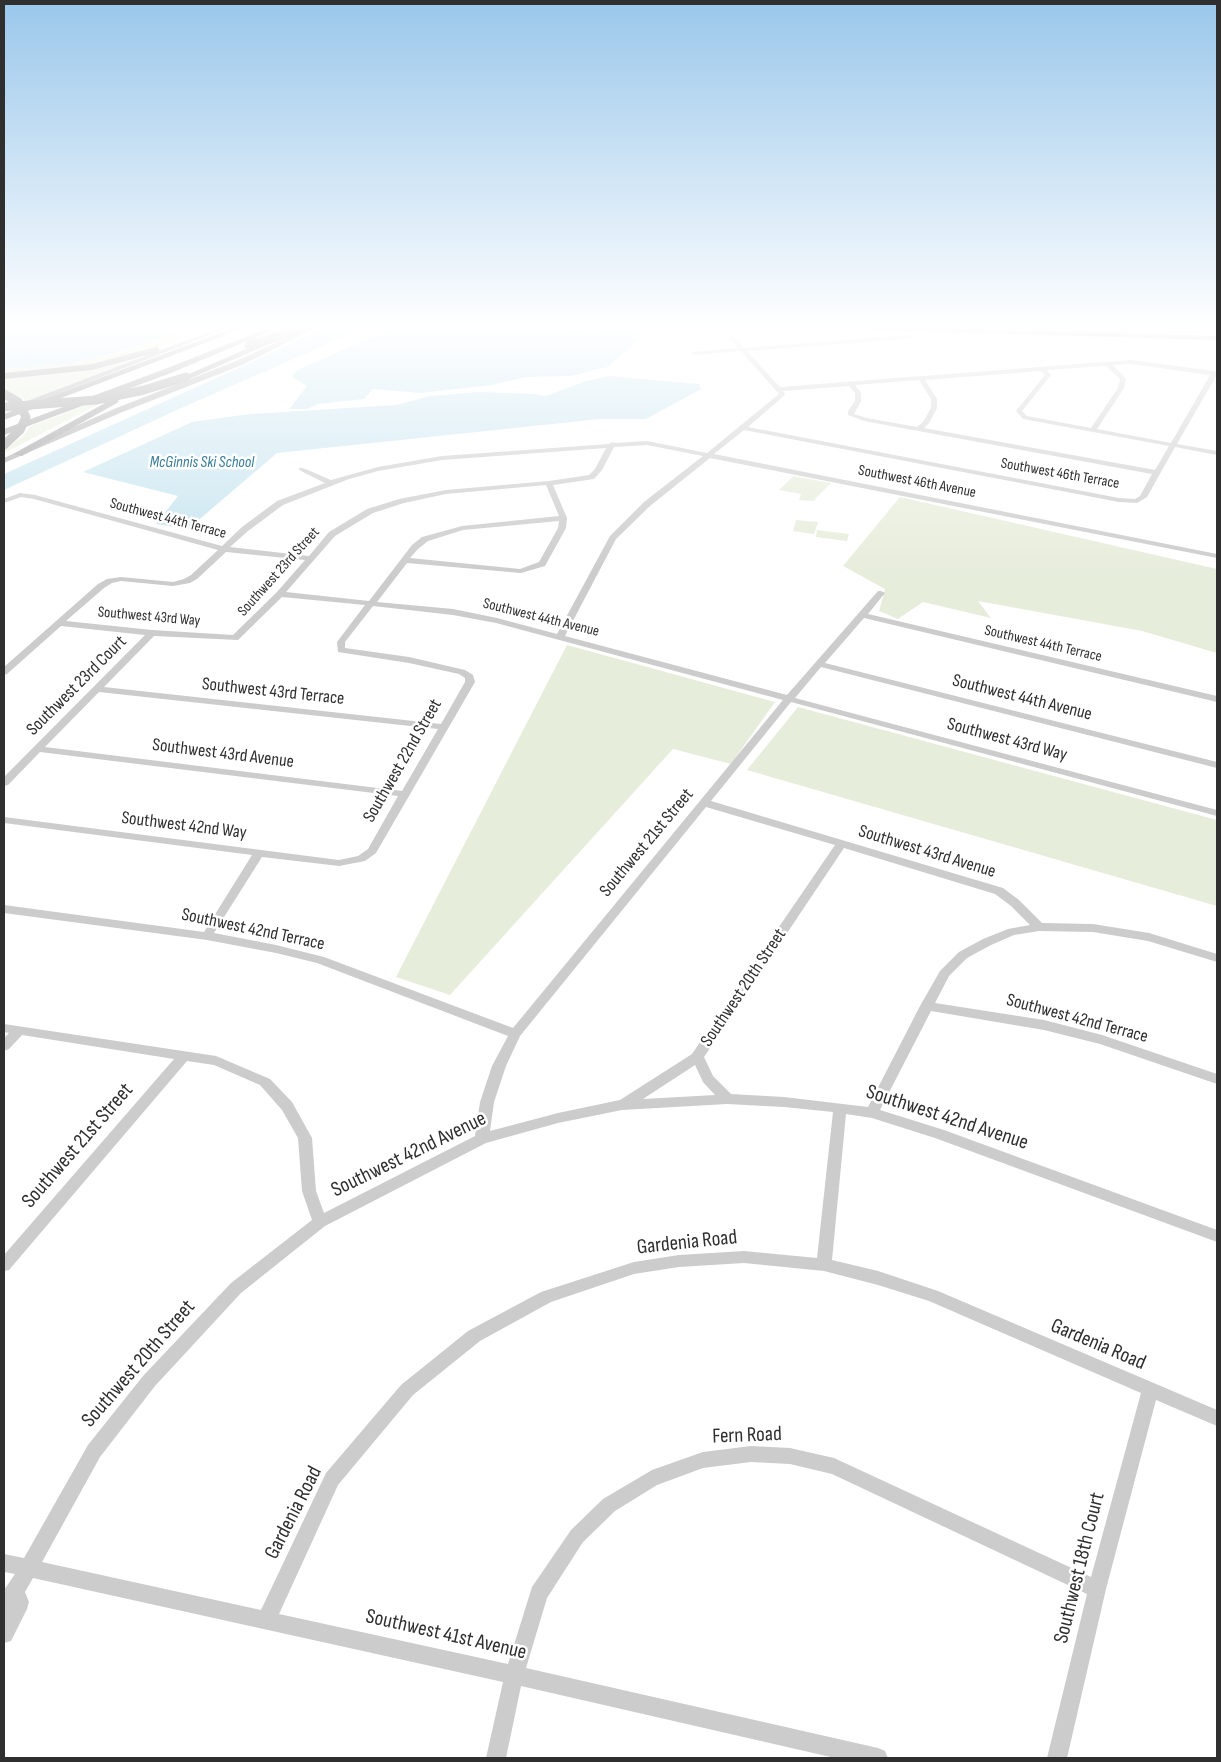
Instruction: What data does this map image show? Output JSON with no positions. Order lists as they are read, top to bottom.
{
  "streets": {
    "street": [
      "Southwest 46th Terrace",
      "Southwest 46th Avenue",
      "Southwest 44th Terrace",
      "Southwest 23rd Street",
      "Southwest 43rd Way",
      "Southwest 44th Avenue",
      "Southwest 23rd Court",
      "Southwest 43rd Terrace",
      "Southwest 43rd Avenue",
      "Southwest 22nd Street",
      "Southwest 42nd Way",
      "Southwest 21st Street",
      "Southwest 42nd Terrace",
      "Southwest 20th Street",
      "Southwest 42nd Avenue",
      "Gardenia Road",
      "Fern Road",
      "Southwest 18th Court",
      "Southwest 41st Avenue"
    ]
  },
  "crossings": [
    ["Southwest 46th Avenue", "Southwest 44th Terrace"],
    ["Southwest 46th Avenue", "Southwest 43rd Way"],
    ["Southwest 44th Terrace", "Southwest 23rd Street"],
    ["Southwest 44th Terrace", "Southwest 21st Street"],
    ["Southwest 23rd Street", "Southwest 43rd Way"],
    ["Southwest 23rd Street", "Southwest 44th Avenue"],
    ["Southwest 43rd Way", "Southwest 44th Avenue"],
    ["Southwest 43rd Way", "Southwest 23rd Court"],
    ["Southwest 43rd Way", "Southwest 21st Street"],
    ["Southwest 44th Avenue", "Southwest 22nd Street"],
    ["Southwest 44th Avenue", "Southwest 21st Street"],
    ["Southwest 23rd Court", "Southwest 43rd Terrace"],
    ["Southwest 23rd Court", "Southwest 43rd Avenue"],
    ["Southwest 43rd Terrace", "Southwest 22nd Street"],
    ["Southwest 43rd Avenue", "Southwest 22nd Street"],
    ["Southwest 43rd Avenue", "Southwest 21st Street"],
    ["Southwest 43rd Avenue", "Southwest 20th Street"],
    ["Southwest 22nd Street", "Southwest 42nd Way"],
    ["Southwest 21st Street", "Southwest 42nd Terrace"],
    ["Southwest 21st Street", "Southwest 42nd Avenue"],
    ["Southwest 20th Street", "Southwest 42nd Avenue"],
    ["Southwest 20th Street", "Southwest 41st Avenue"],
    ["Gardenia Road", "Southwest 18th Court"],
    ["Gardenia Road", "Southwest 41st Avenue"],
    ["Fern Road", "Southwest 18th Court"],
    ["Fern Road", "Southwest 41st Avenue"]
  ],
  "water": ["McGinnis Ski School"]
}
